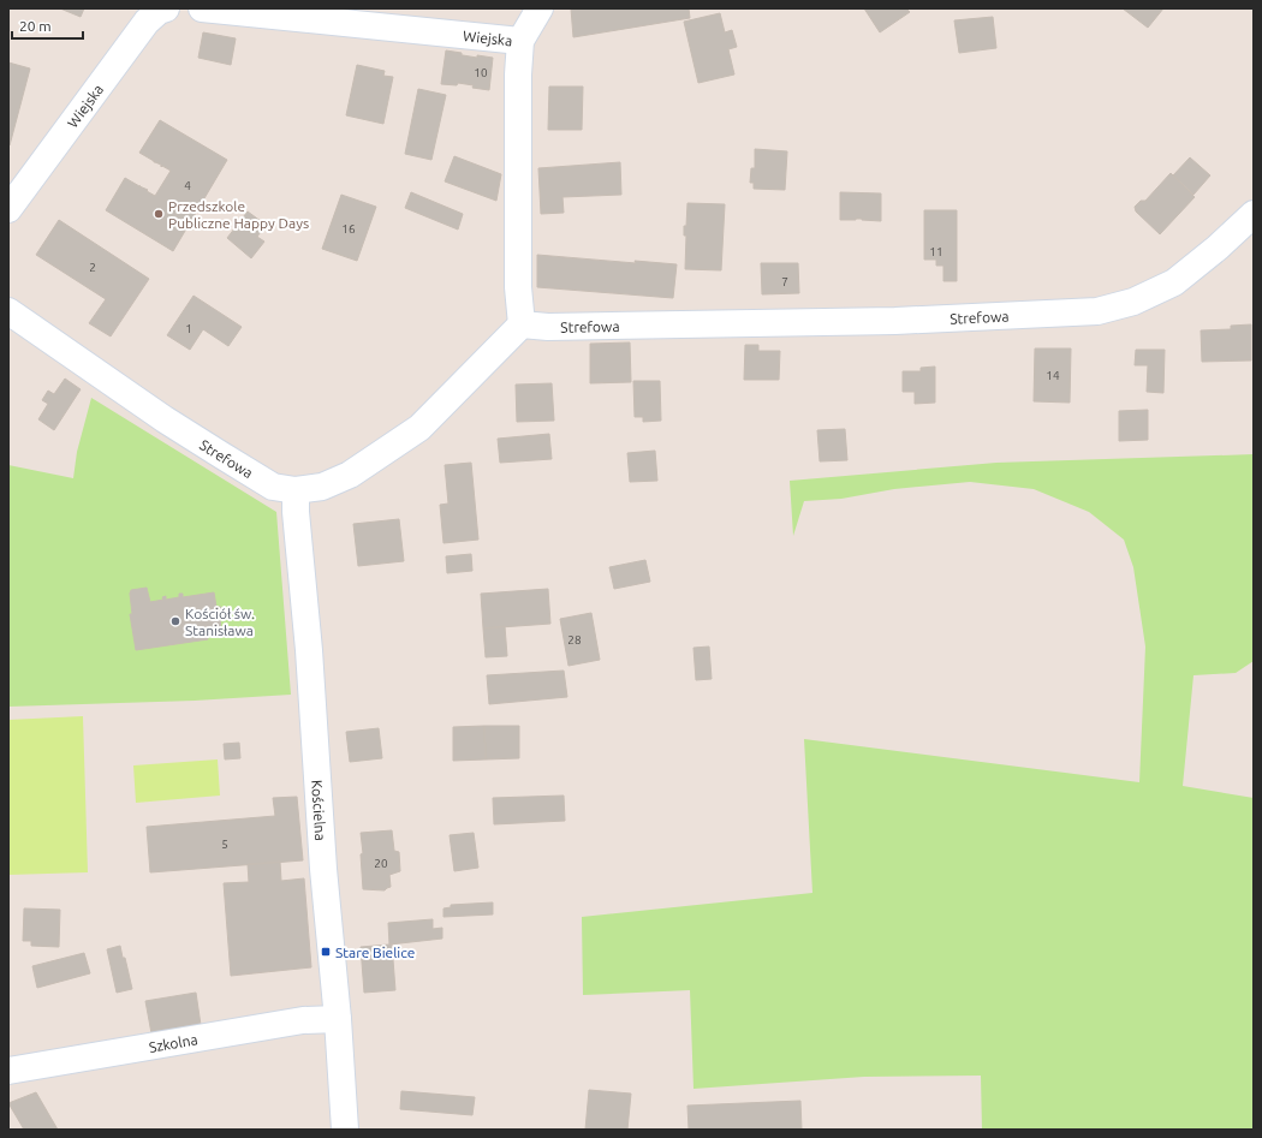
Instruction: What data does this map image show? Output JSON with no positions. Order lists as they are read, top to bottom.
{
  "streets": {
    "street": [
      "Wiejska",
      "Strefowa",
      "Kościelna",
      "Szkolna"
    ]
  },
  "crossings": [
    ["Wiejska", "Strefowa"],
    ["Strefowa", "Kościelna"],
    ["Kościelna", "Szkolna"]
  ],
  "places": {
    "other": ["Przedszkole Publiczne Happy Days", "Kościół św. Stanisława"],
    "transit": ["Stare Bielice"]
  },
  "house_numbers": [
    "10",
    "4",
    "16",
    "11",
    "2",
    "7",
    "1",
    "14",
    "28",
    "5",
    "20"
  ],
  "scale_bar": "20 m"
}
